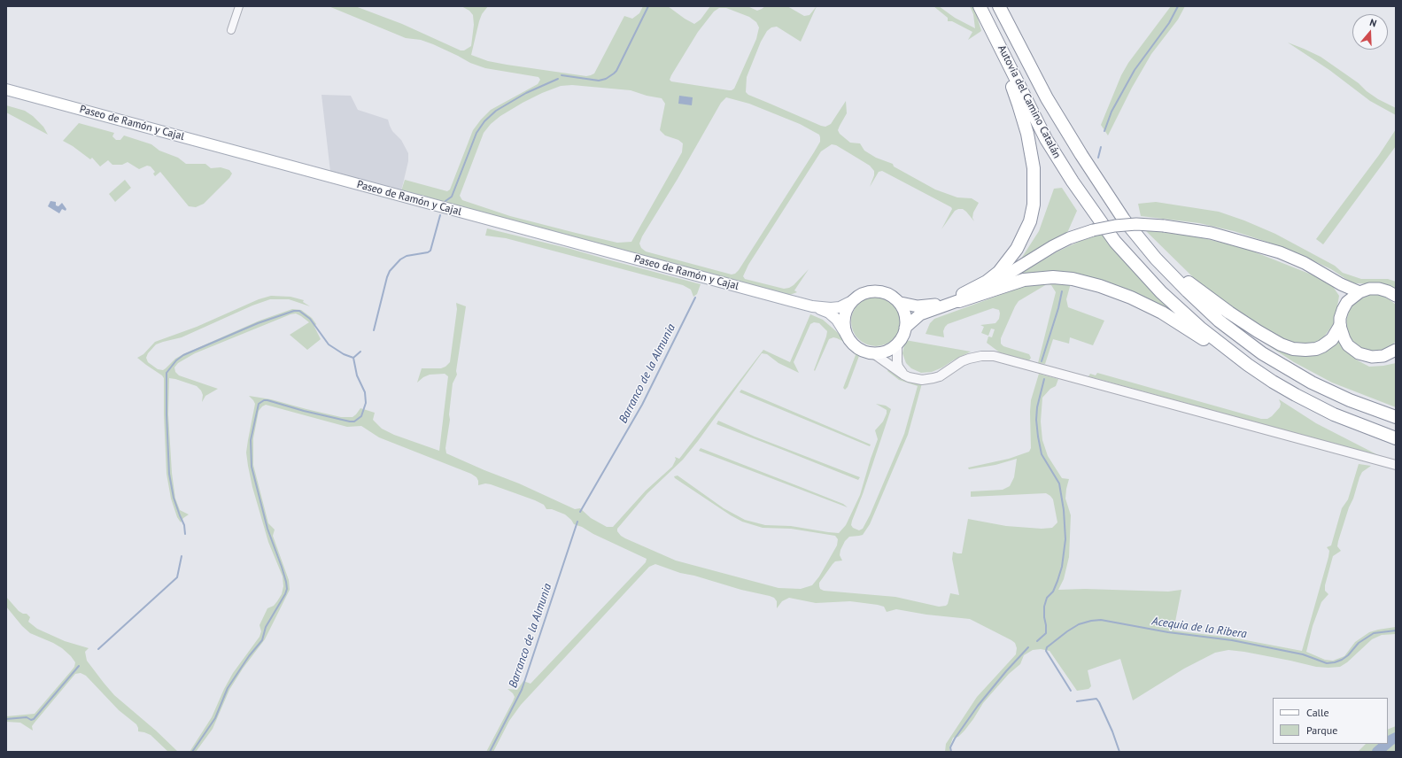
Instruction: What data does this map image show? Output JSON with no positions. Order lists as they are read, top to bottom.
{
  "streets": {
    "highway": ["Autovía del Camino Catalán"],
    "main road": ["Paseo de Ramón y Cajal"]
  },
  "water": ["Barranco de la Almunia", "Acequia de la Ribera"],
  "legend": ["Calle", "Parque"],
  "north": "top"
}
